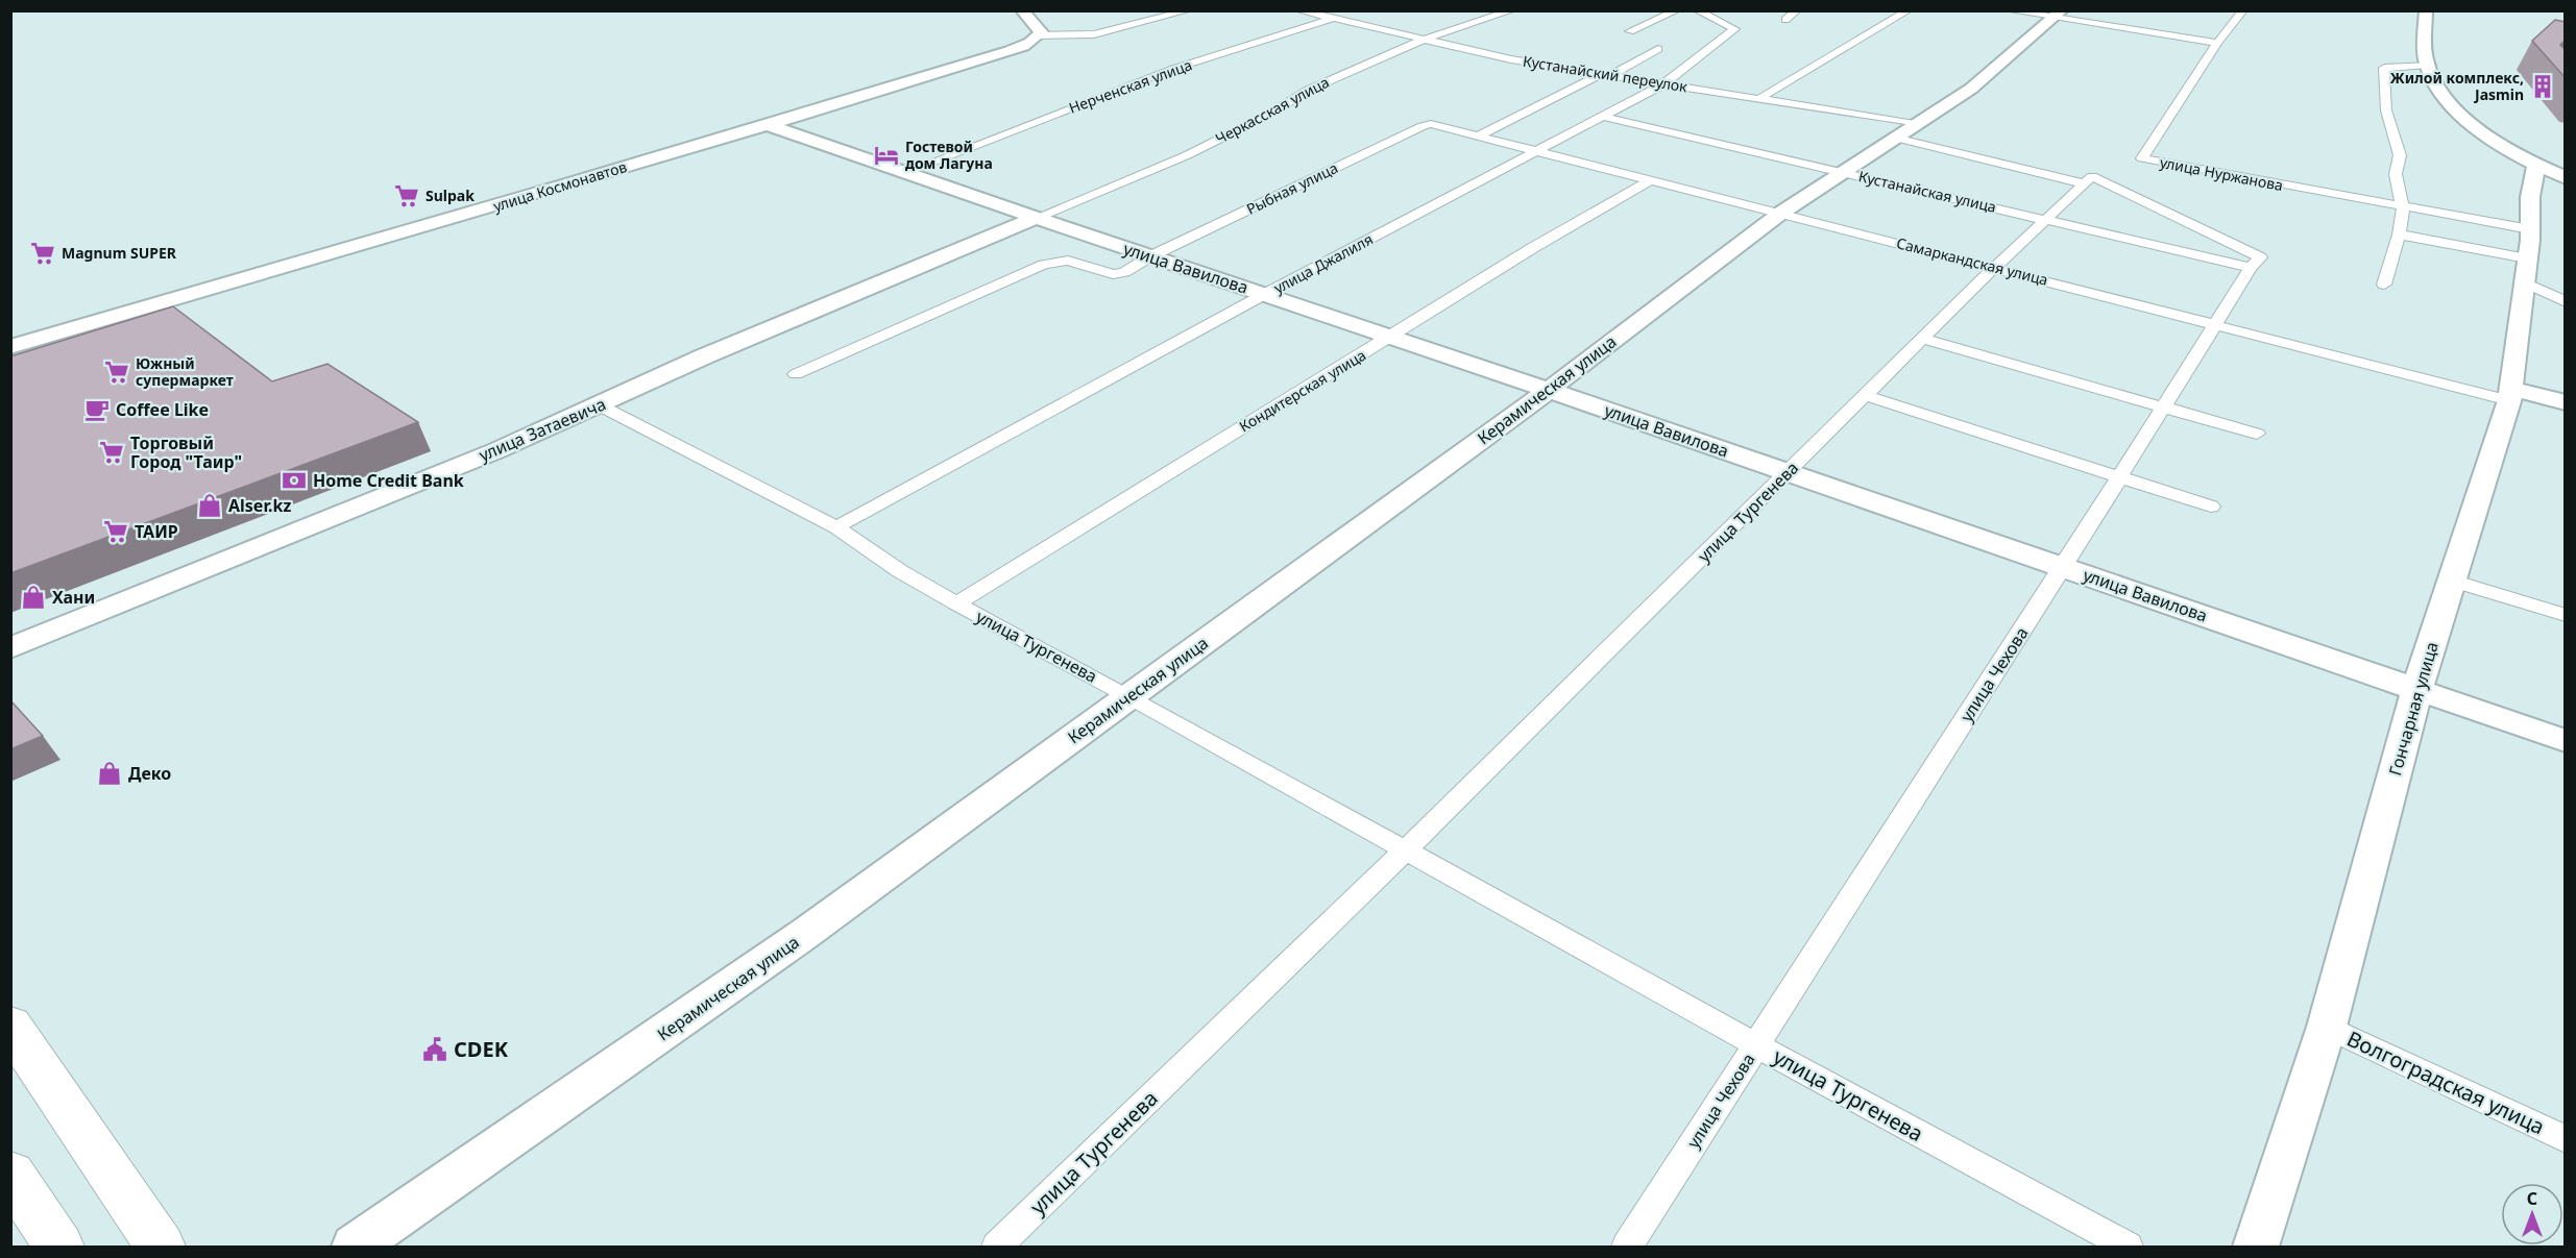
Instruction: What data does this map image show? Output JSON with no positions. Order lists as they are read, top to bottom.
{
  "streets": {
    "street": [
      "Кустанайский переулок",
      "Нерченская улица",
      "Черкасская улица",
      "улица Нуржанова",
      "улица Космонавтов",
      "Рыбная улица",
      "Кустанайская улица",
      "Самаркандская улица",
      "улица Джалиля",
      "улица Вавилова",
      "Керамическая улица",
      "Кондитерская улица",
      "улица Затаевича",
      "улица Тургенева",
      "улица Чехова",
      "Гончарная улица",
      "Волгоградская улица"
    ]
  },
  "crossings": [
    ["Кустанайский переулок", "Нерченская улица"],
    ["Кустанайский переулок", "Черкасская улица"],
    ["Кустанайский переулок", "улица Джалиля"],
    ["Кустанайский переулок", "Керамическая улица"],
    ["Кустанайский переулок", "улица Тургенева"],
    ["Нерченская улица", "улица Вавилова"],
    ["Черкасская улица", "улица Вавилова"],
    ["Черкасская улица", "улица Затаевича"],
    ["улица Нуржанова", "Гончарная улица"],
    ["улица Космонавтов", "улица Вавилова"],
    ["Рыбная улица", "Самаркандская улица"],
    ["Рыбная улица", "улица Вавилова"],
    ["Кустанайская улица", "улица Джалиля"],
    ["Кустанайская улица", "Керамическая улица"],
    ["Кустанайская улица", "улица Тургенева"],
    ["Кустанайская улица", "улица Чехова"],
    ["Самаркандская улица", "улица Джалиля"],
    ["Самаркандская улица", "Керамическая улица"],
    ["Самаркандская улица", "Кондитерская улица"],
    ["Самаркандская улица", "улица Тургенева"],
    ["Самаркандская улица", "улица Чехова"],
    ["Самаркандская улица", "Гончарная улица"],
    ["улица Джалиля", "улица Вавилова"],
    ["улица Джалиля", "улица Тургенева"],
    ["улица Вавилова", "Керамическая улица"],
    ["улица Вавилова", "Кондитерская улица"],
    ["улица Вавилова", "улица Затаевича"],
    ["улица Вавилова", "улица Тургенева"],
    ["улица Вавилова", "улица Чехова"],
    ["улица Вавилова", "Гончарная улица"],
    ["Керамическая улица", "улица Тургенева"],
    ["Кондитерская улица", "улица Тургенева"],
    ["улица Затаевича", "улица Тургенева"],
    ["улица Тургенева", "улица Чехова"],
    ["Гончарная улица", "Волгоградская улица"]
  ],
  "places": {
    "building": ["Жилой комплекс, Jasmin"],
    "hotel": ["Гостевой дом Лагуна"],
    "supermarket": [
      "Sulpak",
      "Magnum SUPER",
      "Южный супермаркет",
      "Торговый Город \"Таир\"",
      "ТАИР"
    ],
    "cafe": ["Coffee Like"],
    "bank": ["Home Credit Bank"],
    "shop": ["Alser.kz", "Хани", "Деко"],
    "public building": ["CDEK"]
  },
  "north": "top"
}
